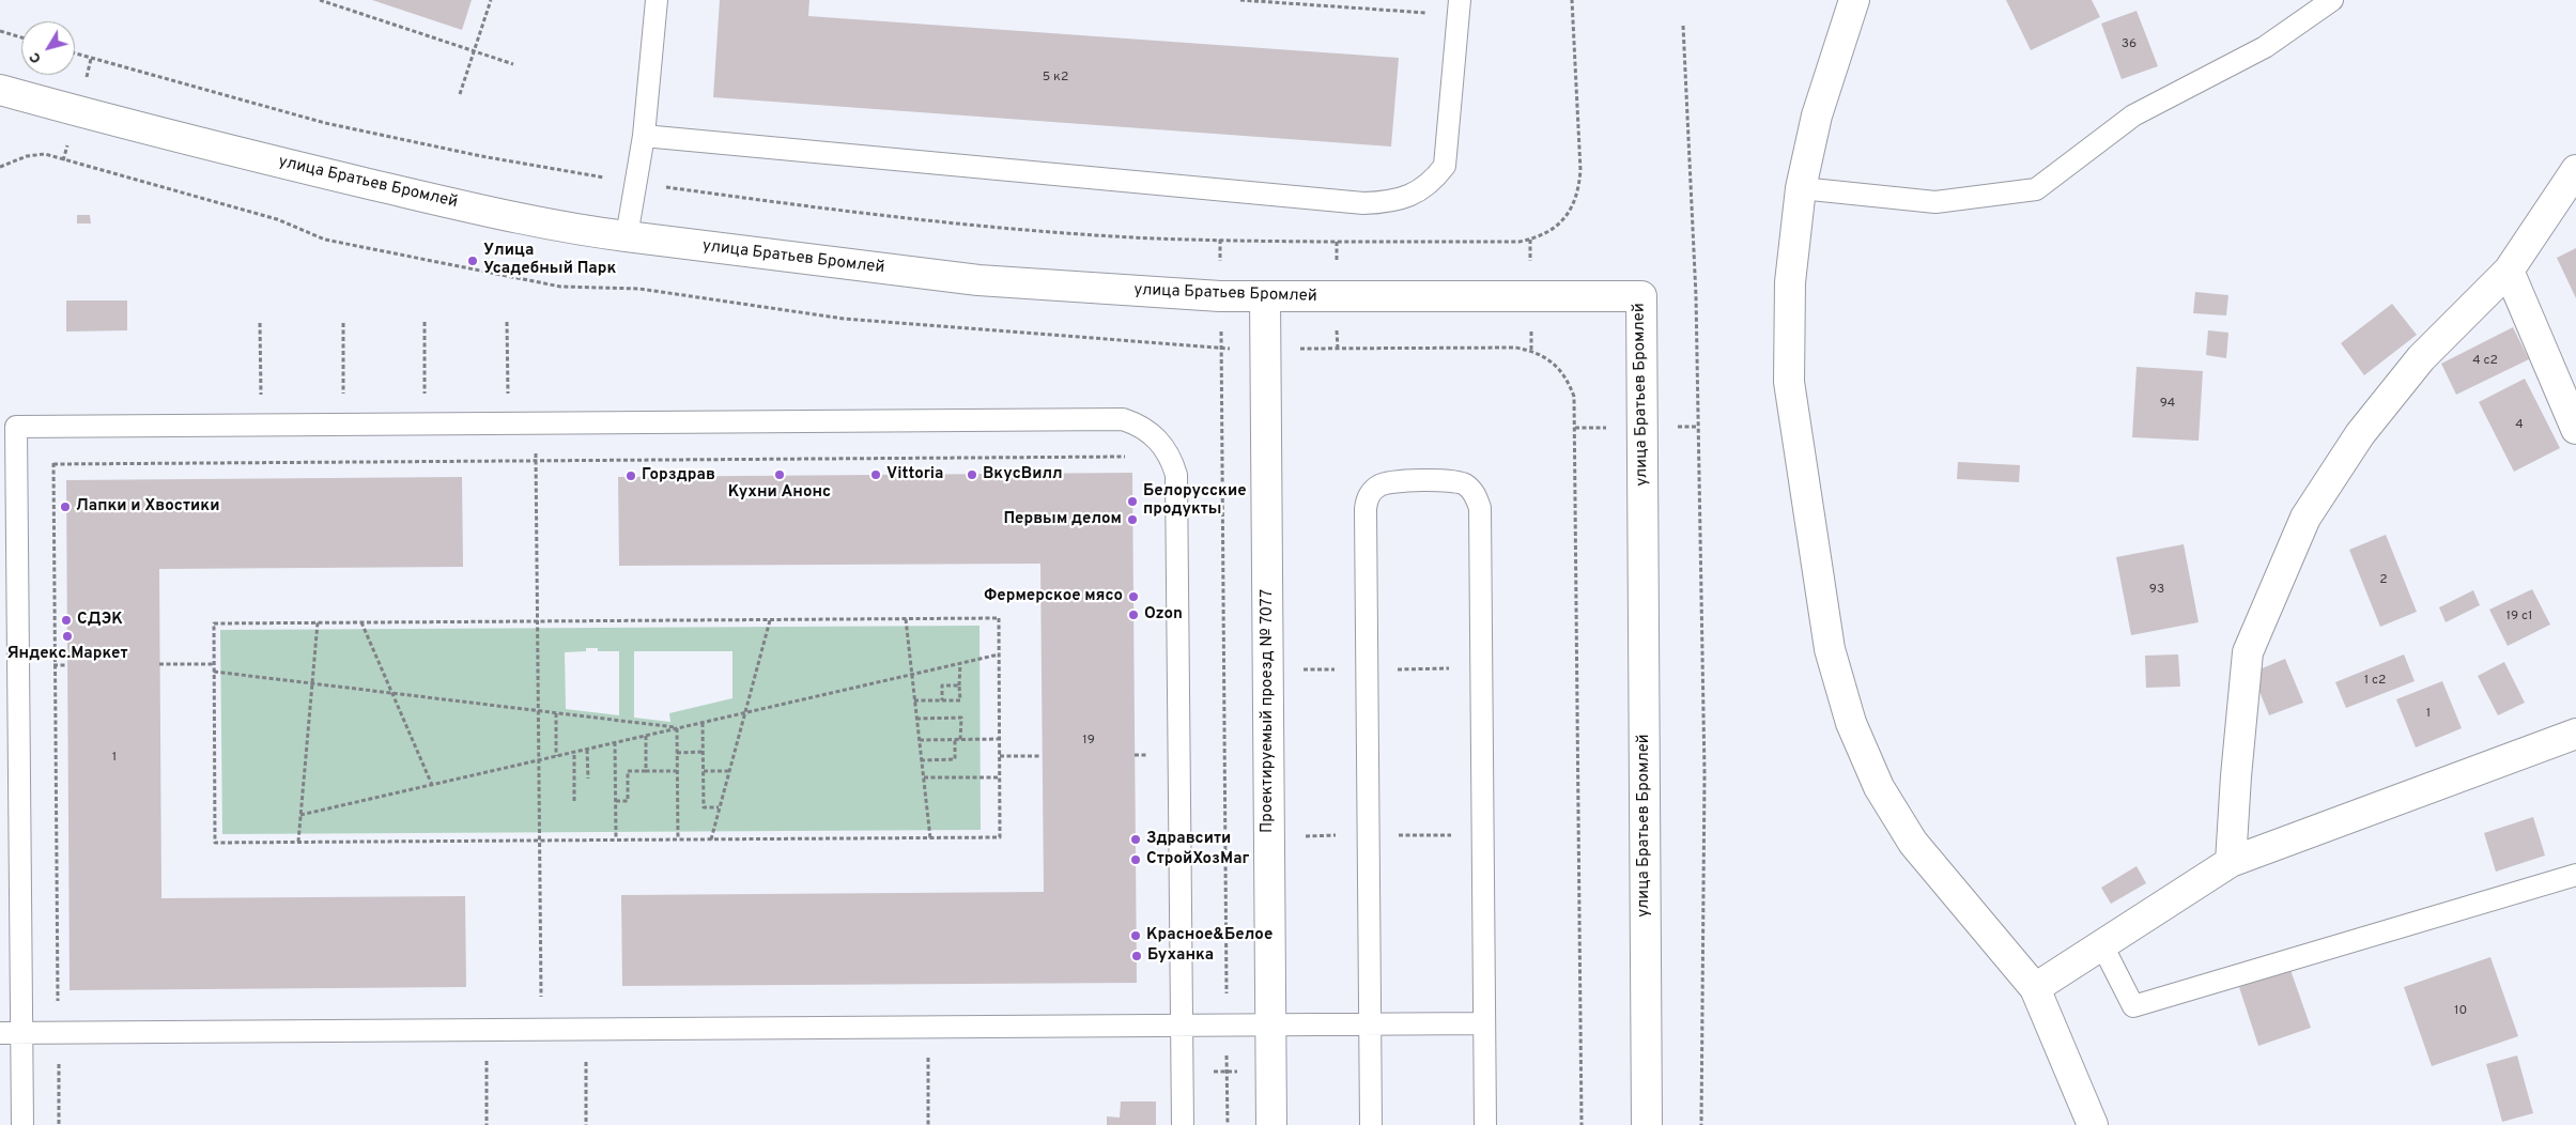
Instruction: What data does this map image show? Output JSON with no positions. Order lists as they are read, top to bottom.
{
  "streets": {
    "street": ["улица Братьев Бромлей", "Проектируемый проезд № 7077"]
  },
  "crossings": [
    ["улица Братьев Бромлей", "Проектируемый проезд № 7077"]
  ],
  "places": [
    "Улица Усадебный Парк",
    "Кухни Анонс",
    "Vittoria",
    "ВкусВилл",
    "Горздрав",
    "Белорусские продукты",
    "Лапки и Хвостики",
    "Первым делом",
    "Фермерское мясо",
    "Ozon",
    "СДЭК",
    "Яндекс.Маркет",
    "Здравсити",
    "СтройХозМаг",
    "Красное&Белое",
    "Буханка"
  ],
  "house_numbers": [
    "36",
    "5 к2",
    "4 с2",
    "94",
    "4",
    "2",
    "93",
    "19 с1",
    "1 с2",
    "1",
    "19",
    "1",
    "10"
  ],
  "north": "bottom left"
}
